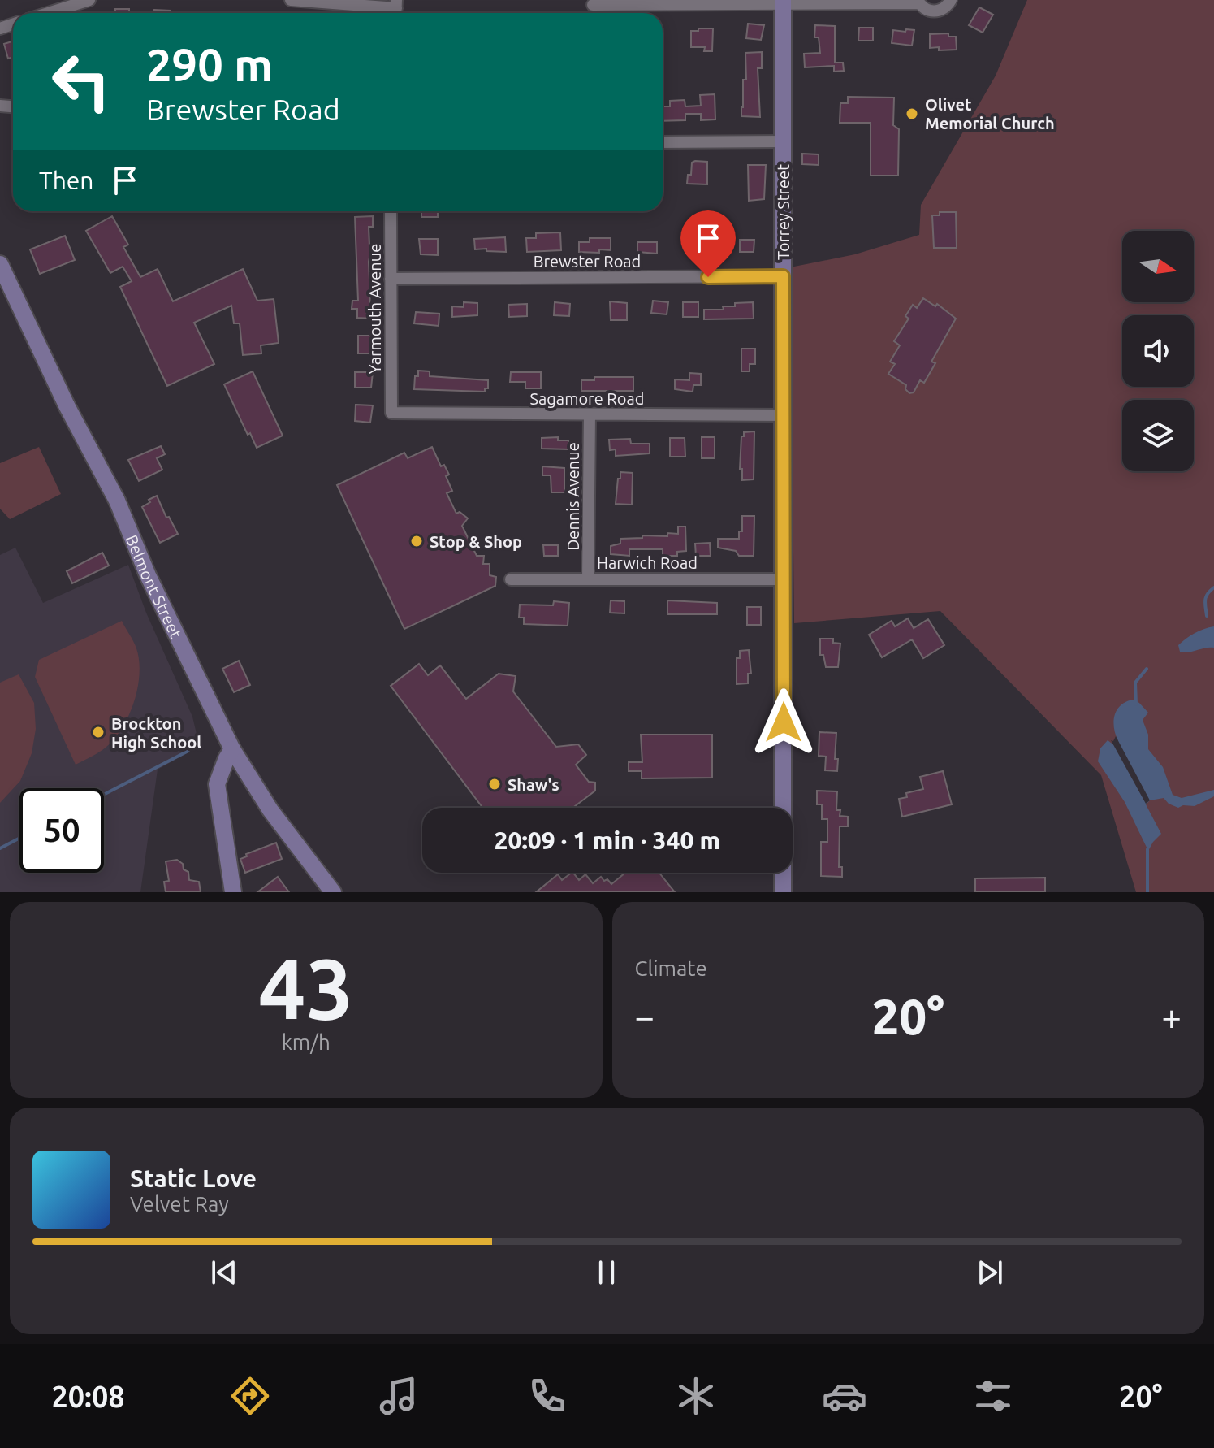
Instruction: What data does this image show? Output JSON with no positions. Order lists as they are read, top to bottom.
{
  "streets": {
    "main road": ["Torrey Street", "Belmont Street"],
    "street": [
      "Brewster Road",
      "Yarmouth Avenue",
      "Sagamore Road",
      "Dennis Avenue",
      "Harwich Road"
    ]
  },
  "crossings": [
    ["Torrey Street", "Brewster Road"],
    ["Torrey Street", "Sagamore Road"],
    ["Torrey Street", "Harwich Road"],
    ["Brewster Road", "Yarmouth Avenue"],
    ["Yarmouth Avenue", "Sagamore Road"],
    ["Sagamore Road", "Dennis Avenue"],
    ["Dennis Avenue", "Harwich Road"]
  ],
  "places": [
    "Olivet Memorial Church",
    "Stop & Shop",
    "Brockton High School",
    "Shaw's"
  ],
  "north": "right",
  "page": {
    "turn": ["290 m", "Brewster Road"],
    "then": "Then",
    "limit": "50",
    "trip": "20:09 · 1 min · 340 m",
    "tile": [
      ["43", "km/h"],
      "Climate"
    ],
    "heat": ["−", "20°", "+"],
    "song": ["Static Love", "Velvet Ray"],
    "tabs": ["20:08", "20°"]
  }
}
